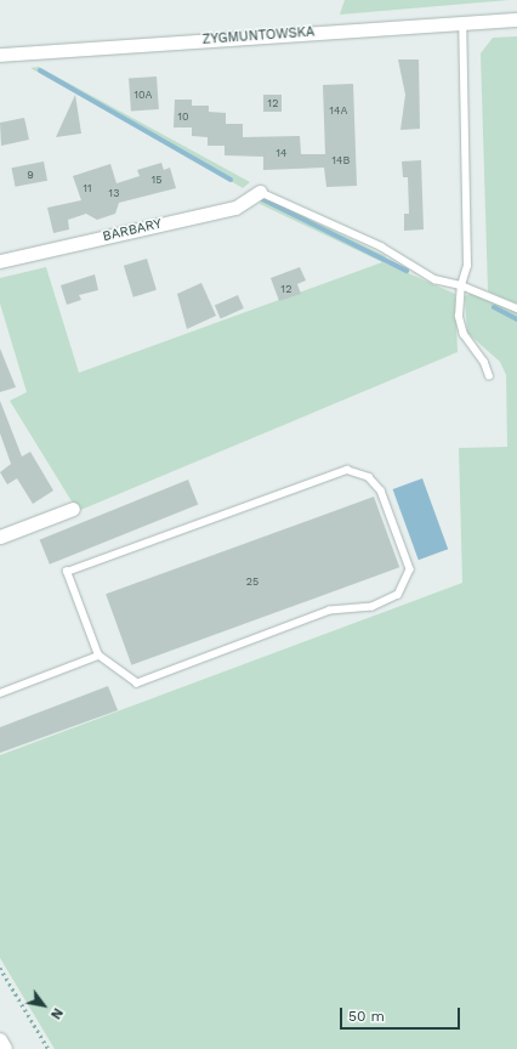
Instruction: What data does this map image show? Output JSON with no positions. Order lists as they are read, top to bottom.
{
  "streets": {
    "street": ["ZYGMUNTOWSKA", "BARBARY"]
  },
  "house_numbers": [
    "10A",
    "12",
    "14A",
    "10",
    "14",
    "14B",
    "9",
    "15",
    "11",
    "13",
    "12",
    "25"
  ],
  "scale_bar": "50 m",
  "north": "bottom right"
}
